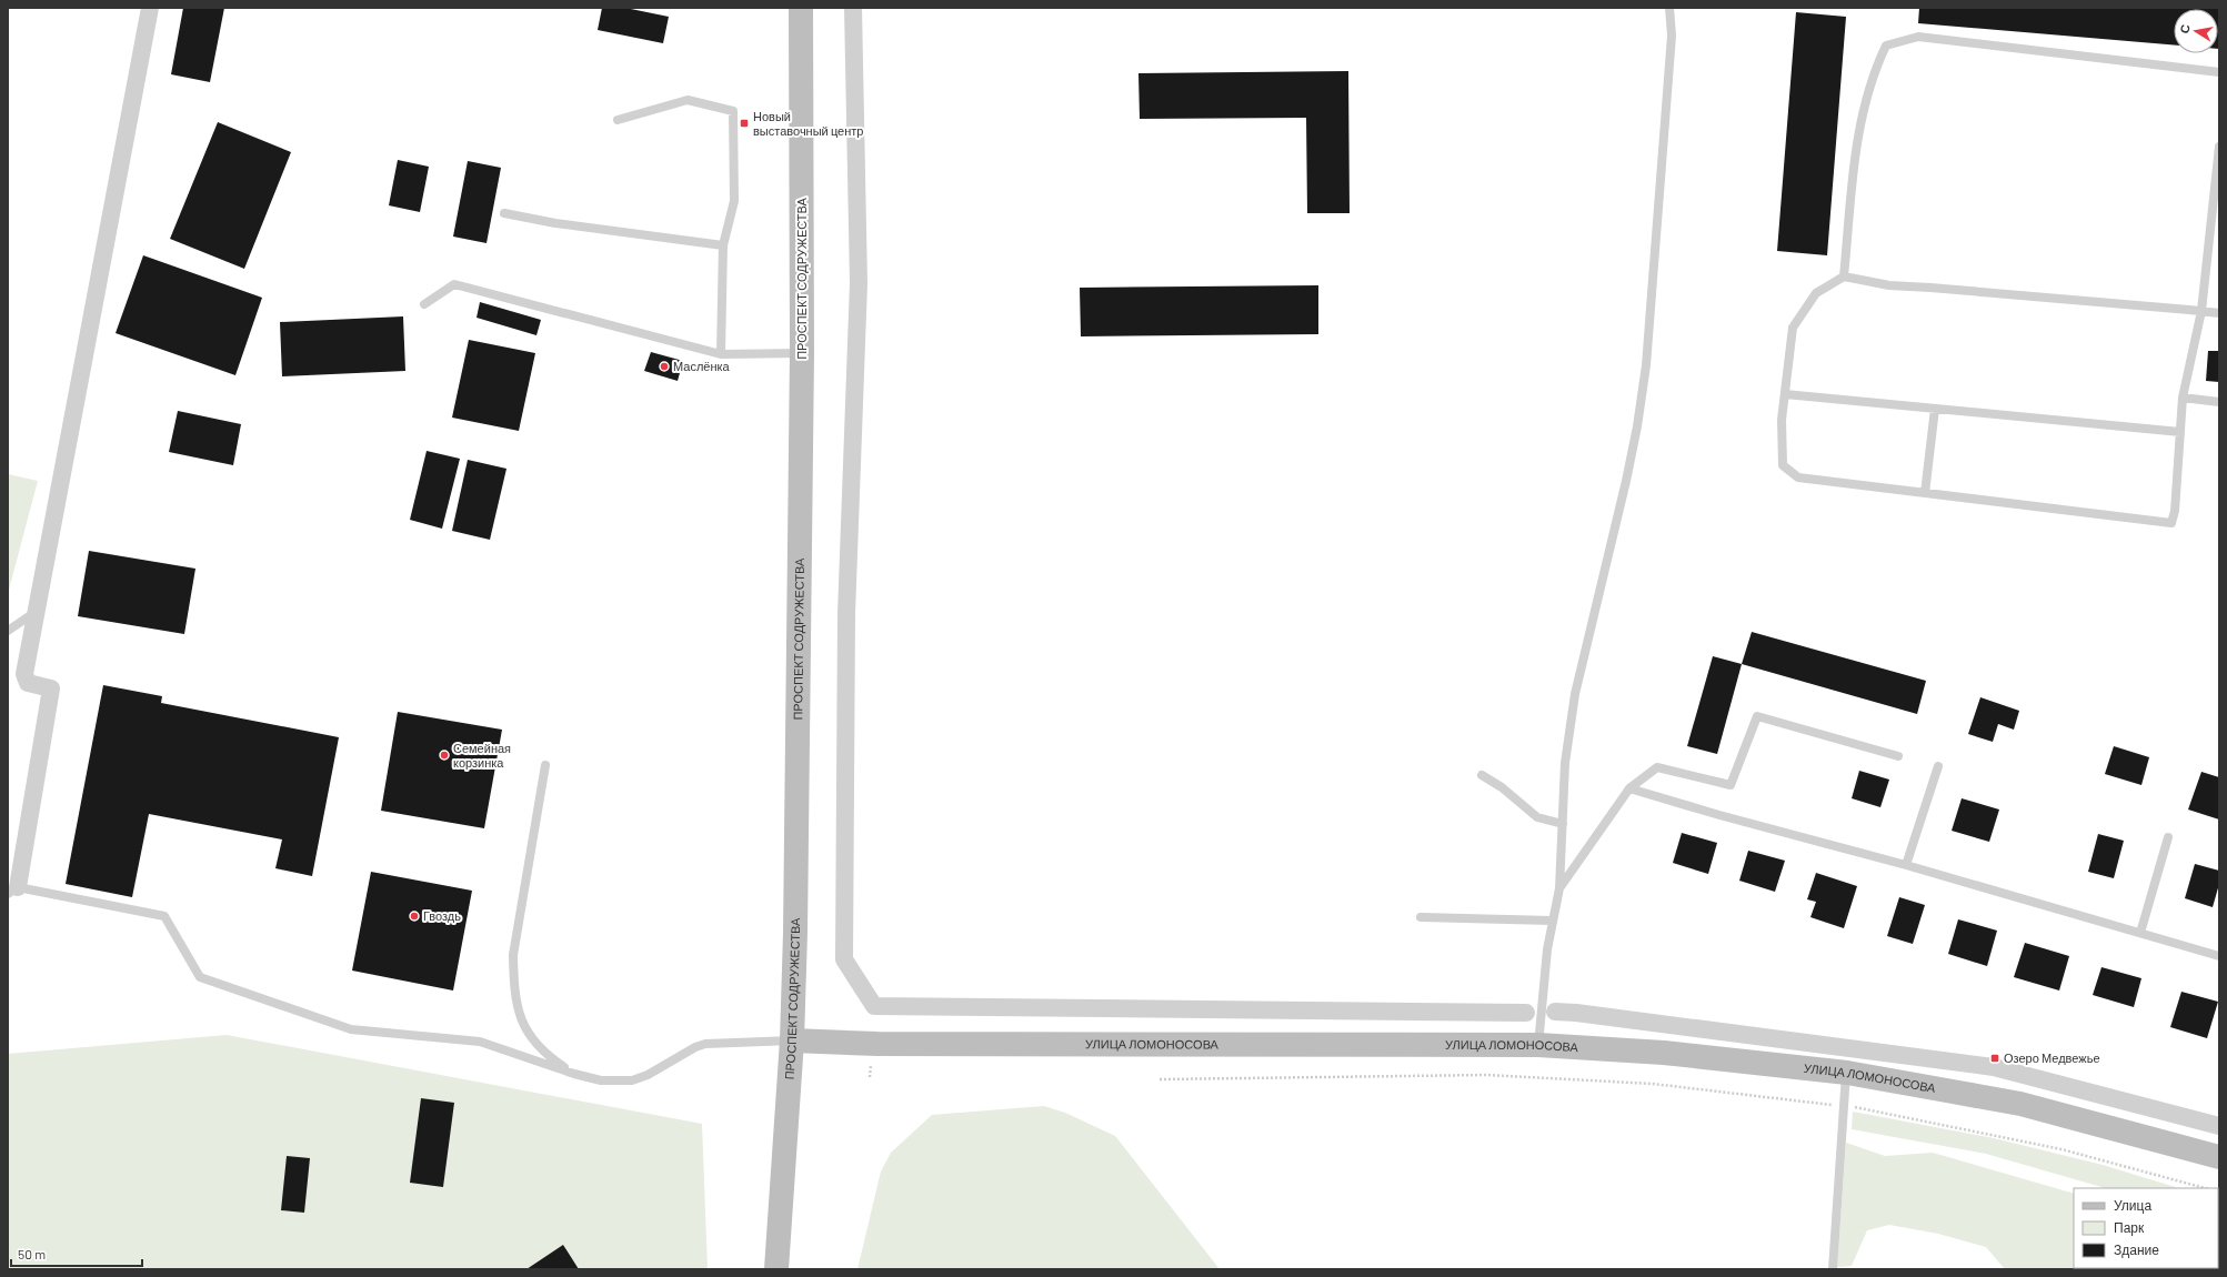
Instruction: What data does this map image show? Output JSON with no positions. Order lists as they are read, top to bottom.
{
  "streets": {
    "street": ["ПРОСПЕКТ СОДРУЖЕСТВА", "УЛИЦА ЛОМОНОСОВА"]
  },
  "crossings": [
    ["ПРОСПЕКТ СОДРУЖЕСТВА", "УЛИЦА ЛОМОНОСОВА"]
  ],
  "places": {
    "transit": ["Новый выставочный центр", "Озеро Медвежье"],
    "other": ["Маслёнка", "Семейная корзинка", "Гвоздь"]
  },
  "legend": ["Улица", "Парк", "Здание"],
  "scale_bar": "50 m",
  "north": "left"
}
